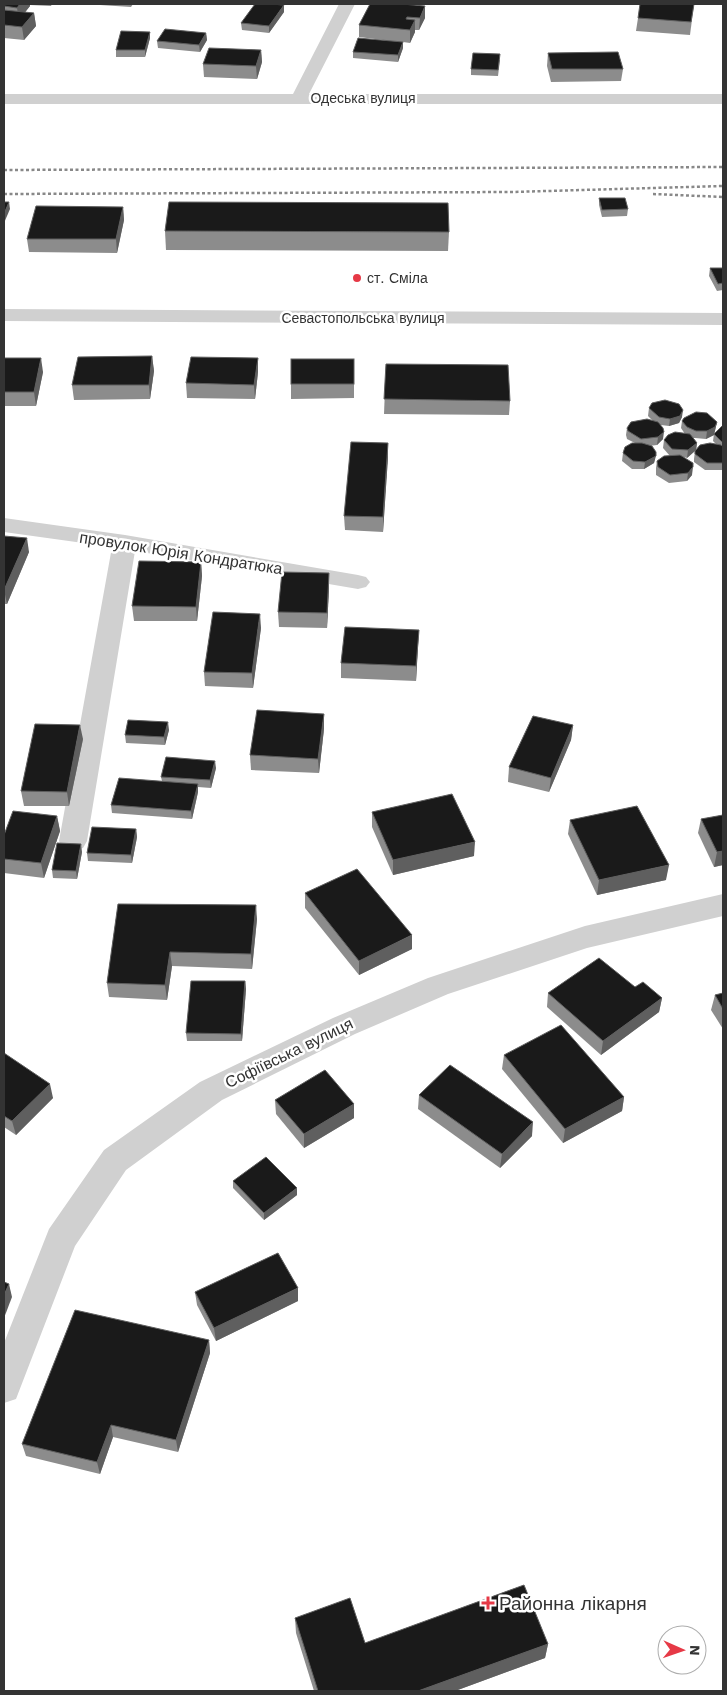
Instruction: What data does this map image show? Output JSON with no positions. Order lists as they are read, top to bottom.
{
  "streets": {
    "street": [
      "Одеська вулиця",
      "Севастопольська вулиця",
      "провулок Юрія Кондратюка",
      "Софіївська вулиця"
    ]
  },
  "places": {
    "other": ["ст. Сміла"],
    "health": ["Районна лікарня"]
  },
  "north": "right"
}
